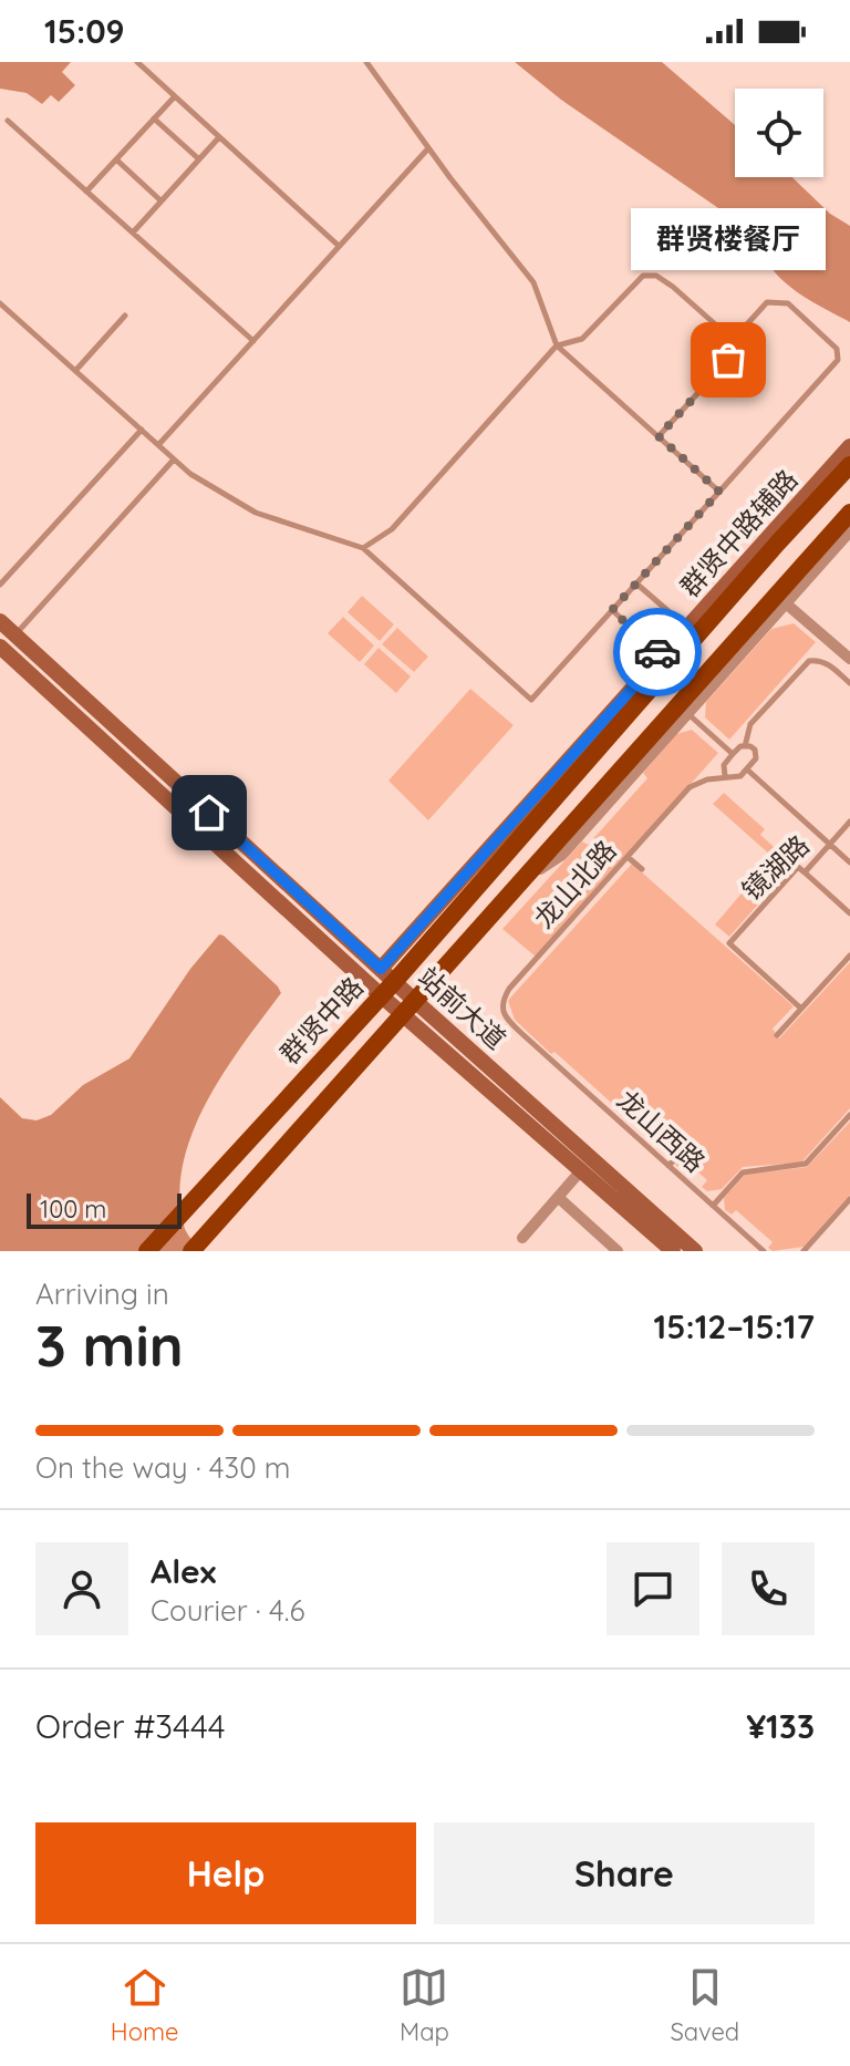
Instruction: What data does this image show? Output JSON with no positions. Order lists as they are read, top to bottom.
{
  "streets": {
    "main road": ["群贤中路辅路", "站前大道", "群贤中路"],
    "lane": ["镜湖路", "龙山北路", "龙山西路"]
  },
  "crossings": [
    ["群贤中路辅路", "站前大道"],
    ["群贤中路辅路", "群贤中路"],
    ["龙山北路", "龙山西路"],
    ["站前大道", "群贤中路"]
  ],
  "places": ["群贤楼餐厅"],
  "scale_bar": "100 m",
  "page": {
    "status": "15:09",
    "bubble": "群贤楼餐厅",
    "scale": "100 m",
    "heading": ["3 min", "Arriving in", "15:12–15:17"],
    "panel": [
      "Alex",
      "Courier · 4.6",
      "Order #3444",
      "¥133"
    ],
    "bar": "On the way · 430 m",
    "buttons": ["Help", "Share"],
    "tabs": ["Home", "Map", "Saved"]
  }
}
